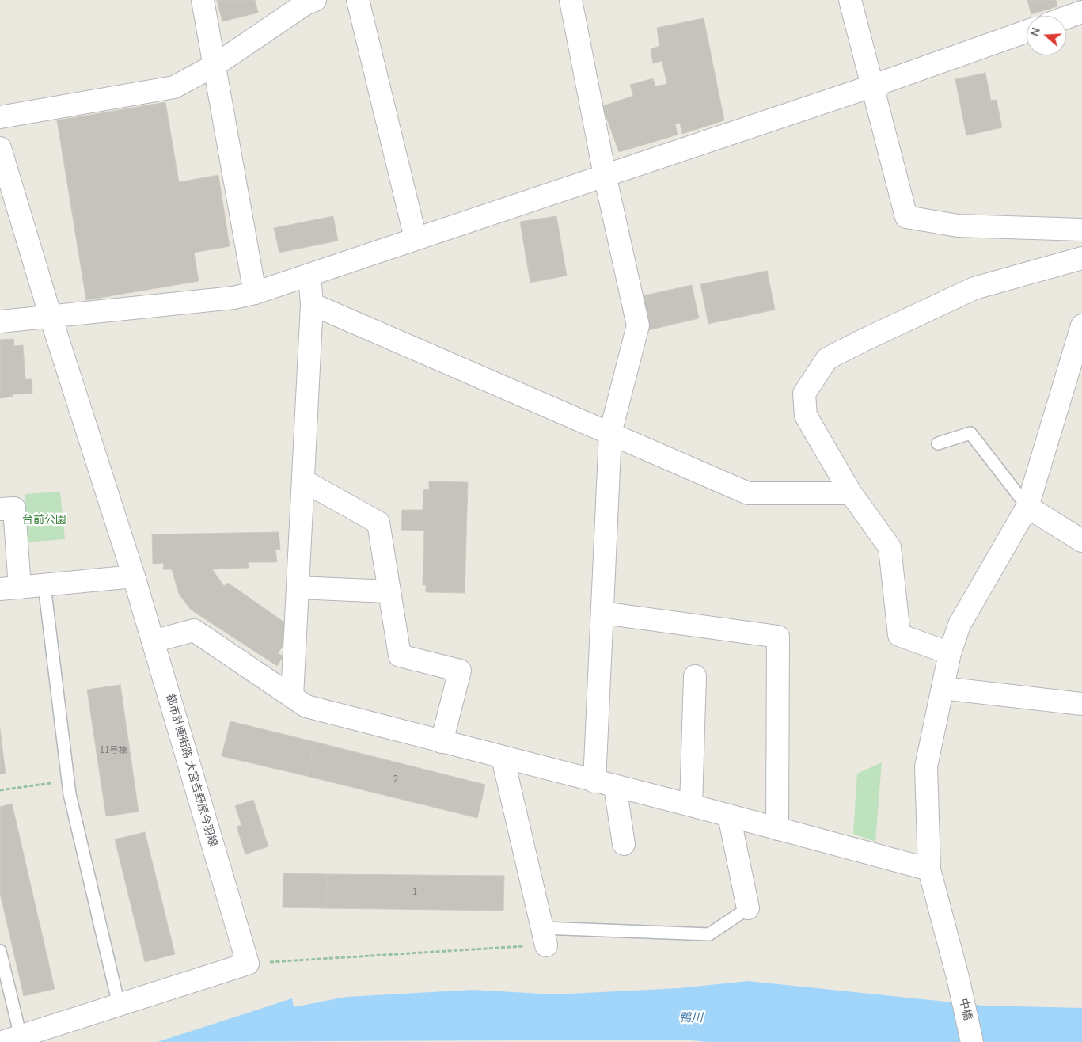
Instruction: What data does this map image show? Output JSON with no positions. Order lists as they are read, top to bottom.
{
  "streets": {
    "street": ["都市計画街路 大宮吉野原今羽線", "中橋"]
  },
  "water": ["鴨川"],
  "parks": ["台前公園"],
  "house_numbers": ["11号棟", "2", "1"],
  "north": "left"
}
